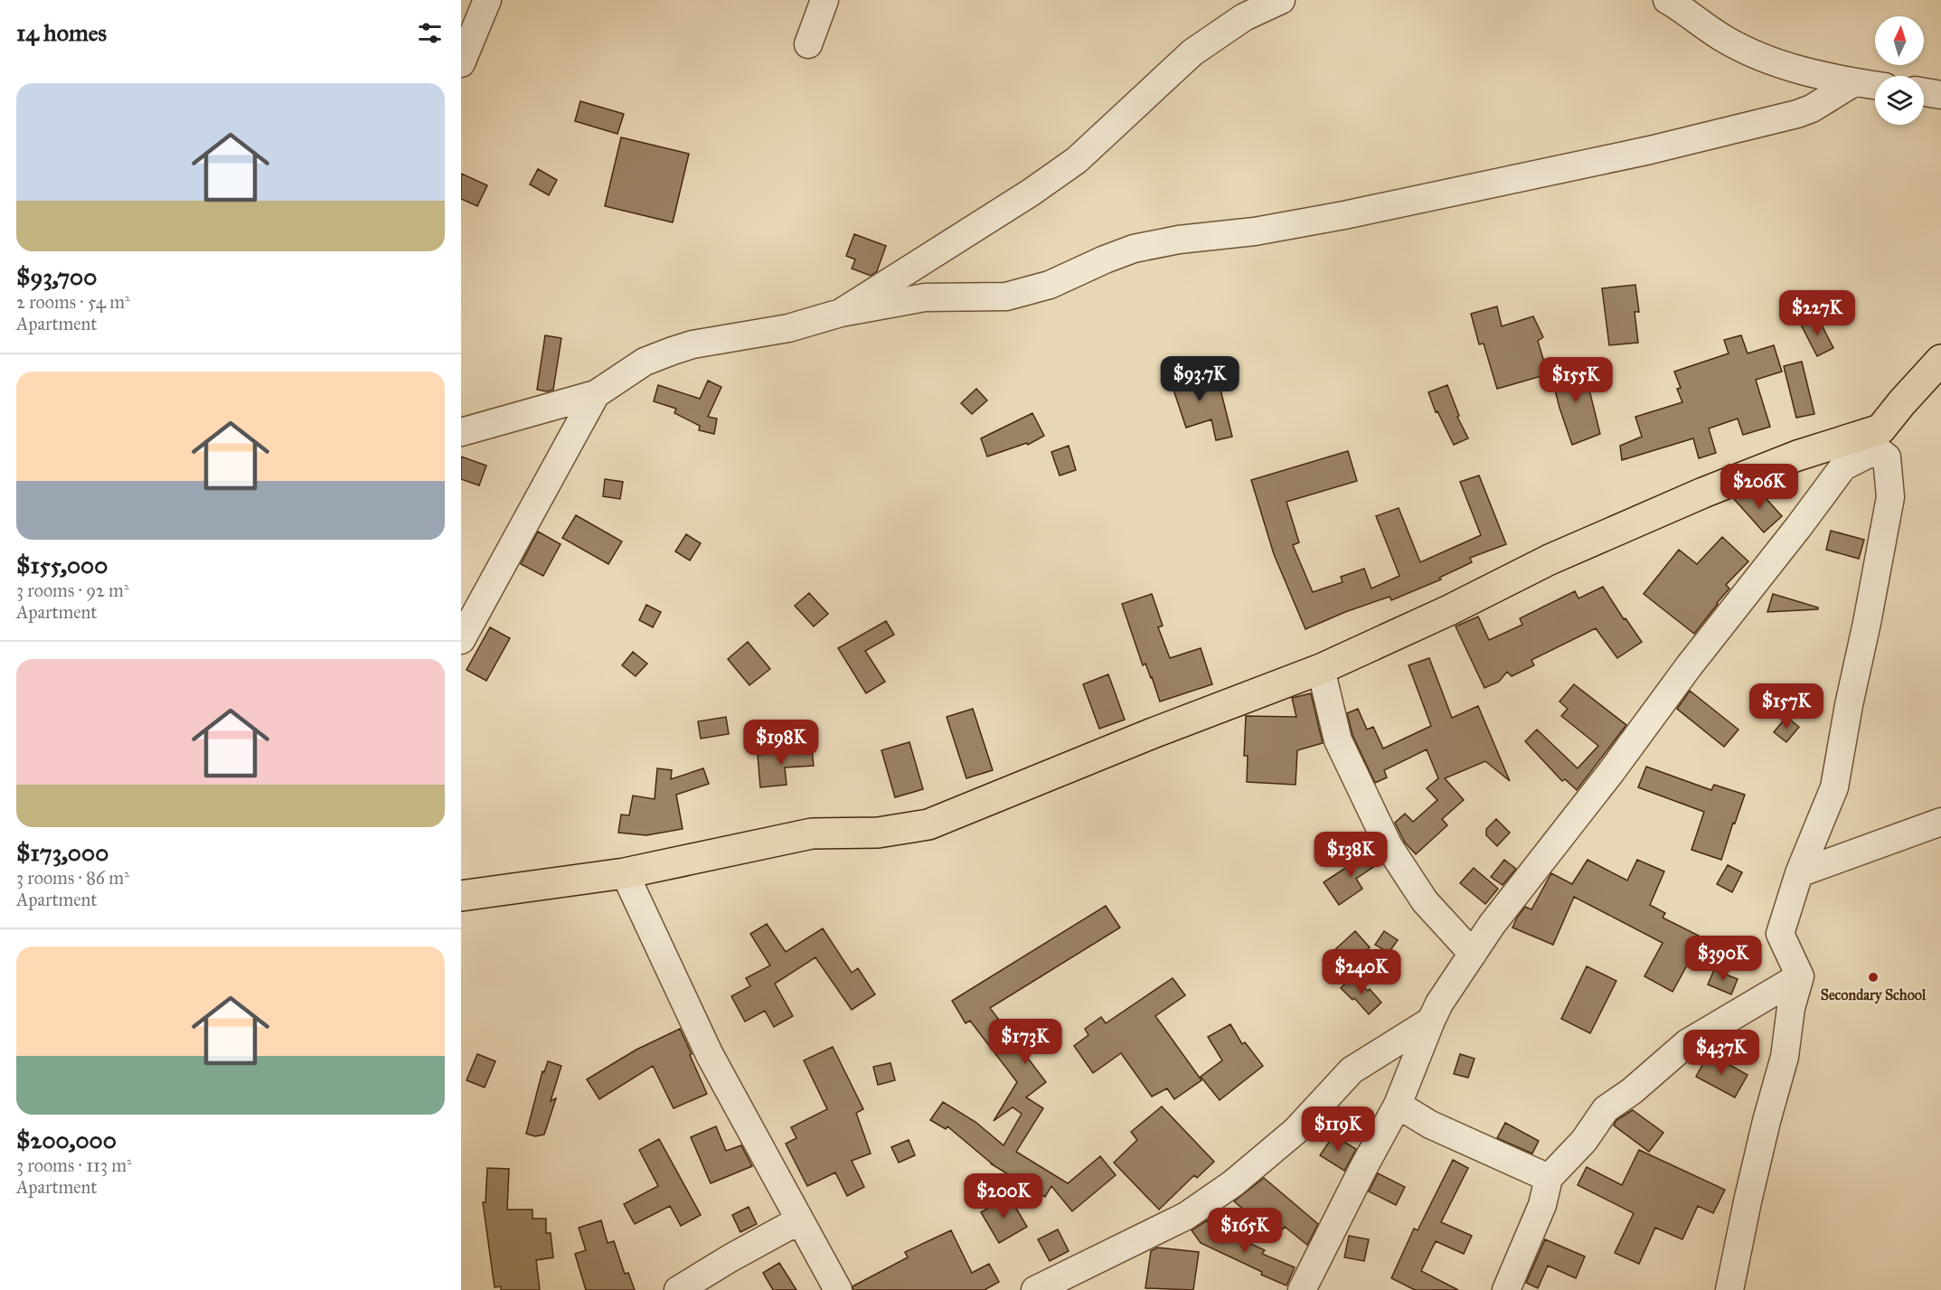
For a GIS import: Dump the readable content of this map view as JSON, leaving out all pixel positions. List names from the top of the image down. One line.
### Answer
{"places":["Secondary School"],"north":"top","page":{"heading":"14 homes","list":[{"name":"$93,700","note":"2 rooms · 54 m² · Apartment"},{"name":"$155,000","note":"3 rooms · 92 m² · Apartment"},{"name":"$173,000","note":"3 rooms · 86 m² · Apartment"},{"name":"$200,000","note":"3 rooms · 113 m² · Apartment"}],"price":["$227K","$93.7K","$155K","$206K","$157K","$198K","$138K","$390K","$240K","$173K","$437K","$119K","$200K","$165K"]}}
